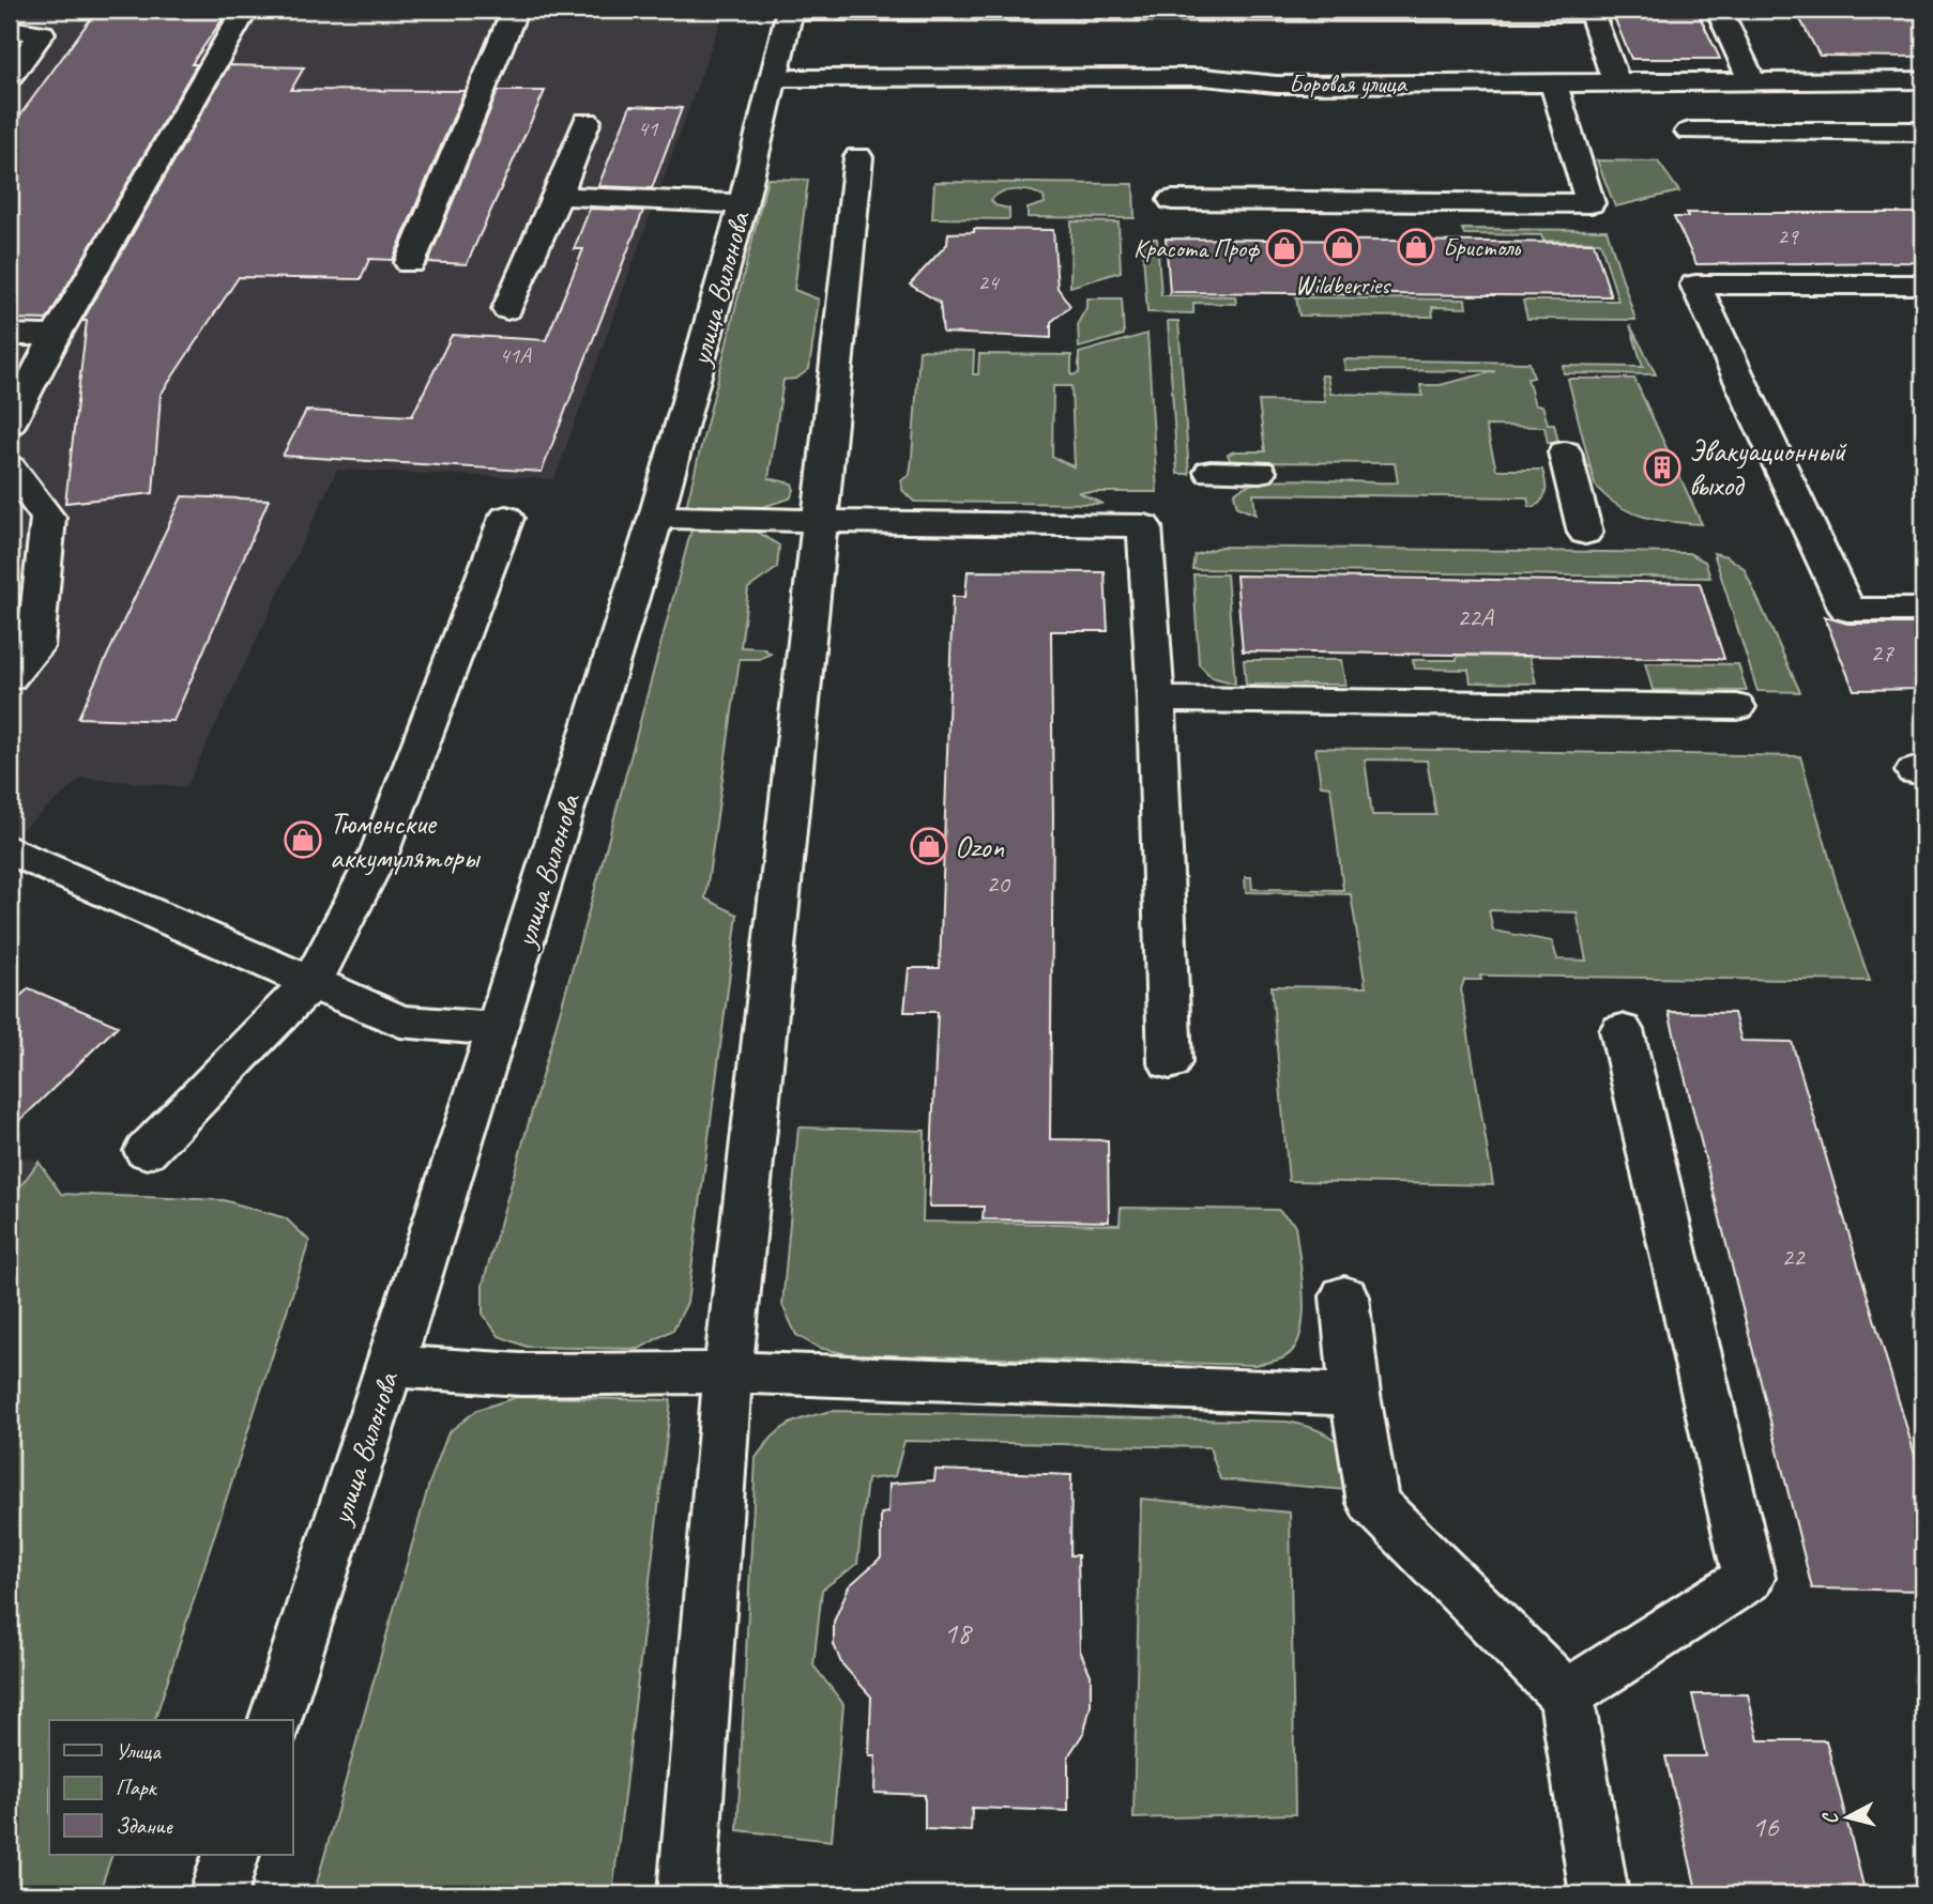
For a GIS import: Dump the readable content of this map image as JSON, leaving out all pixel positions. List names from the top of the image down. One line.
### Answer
{"streets":{"street":["Боровая улица","улица Вилонова"]},"crossings":[["Боровая улица","улица Вилонова"]],"places":{"shop":["Wildberries","Бристоль","Красота Проф","Тюменские аккумуляторы","Ozon"],"building":["Эвакуационный выход"]},"house_numbers":["41","29","24","41А","22А","27","20","22","18","16"],"legend":["Улица","Парк","Здание"],"north":"left"}
